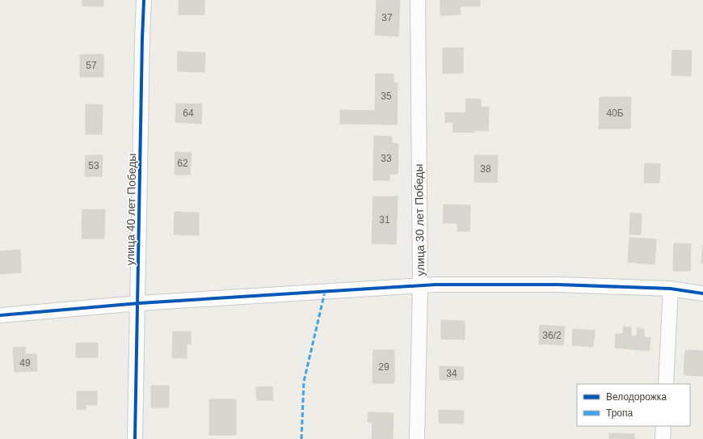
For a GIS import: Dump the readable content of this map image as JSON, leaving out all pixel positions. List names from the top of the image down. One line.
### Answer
{"streets":{"street":["улица 40 лет Победы","улица 30 лет Победы"]},"house_numbers":["37","57","35","64","40Б","33","62","53","38","31","36/2","49","29","34"],"legend":["Велодорожка","Тропа"]}
